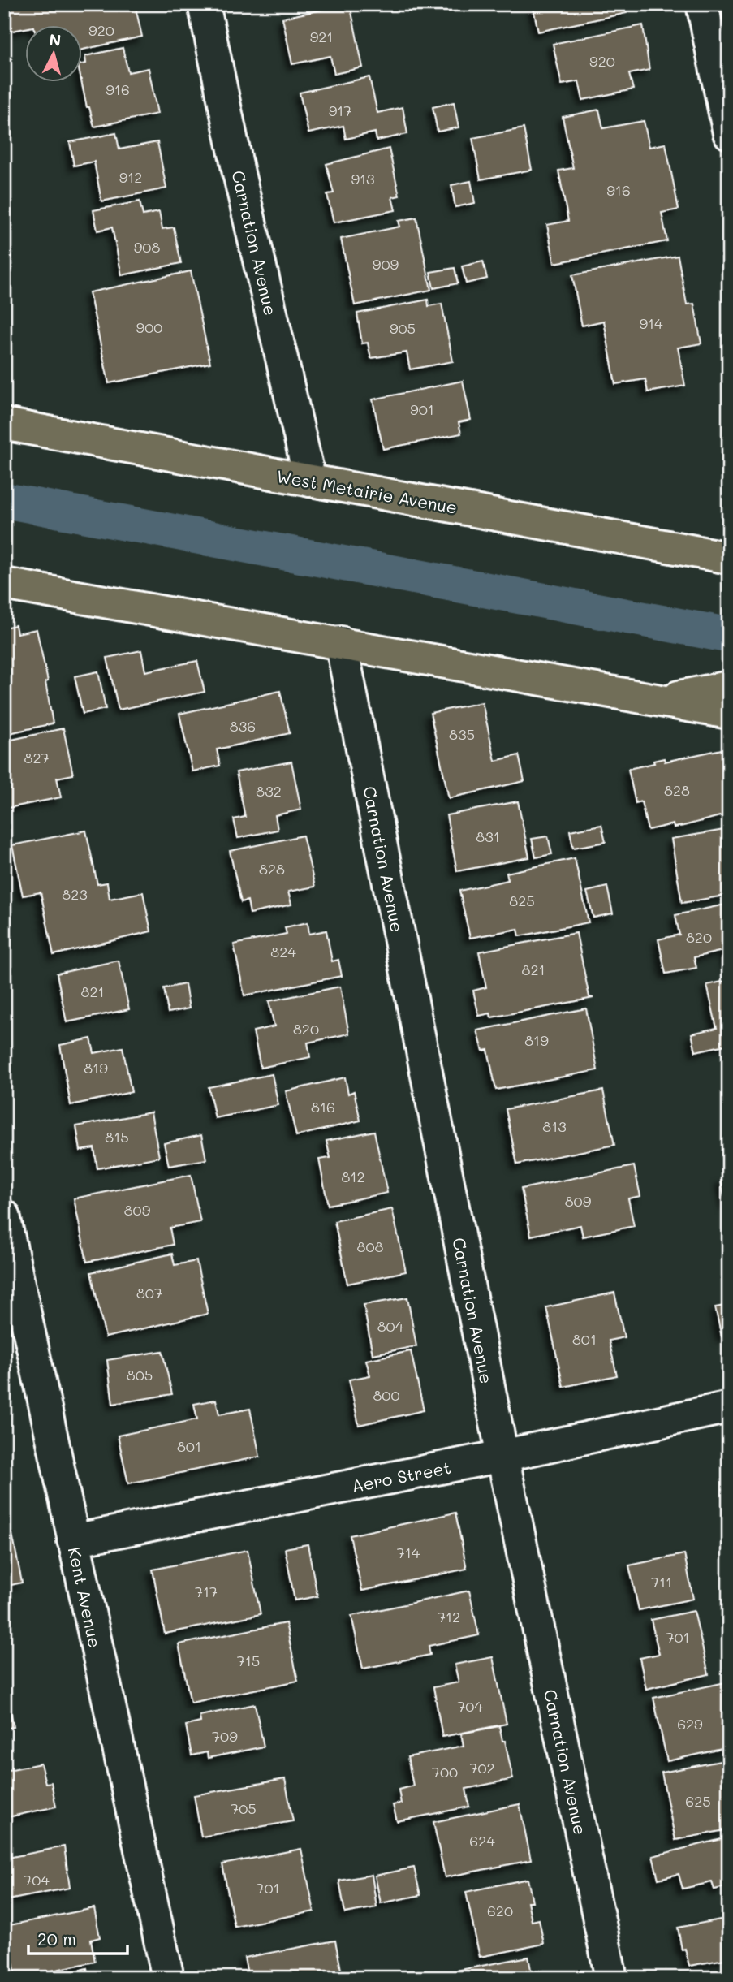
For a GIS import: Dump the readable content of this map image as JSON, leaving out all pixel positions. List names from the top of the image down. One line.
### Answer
{"streets":{"main road":["West Metairie Avenue"],"street":["Carnation Avenue","Aero Street","Kent Avenue"]},"crossings":[["Carnation Avenue","West Metairie Avenue"],["Carnation Avenue","Aero Street"],["Aero Street","Kent Avenue"]],"house_numbers":["920","921","920","916","917","912","913","916","908","909","914","900","905","901","836","835","827","828","832","831","828","823","825","820","824","821","821","820","819","819","816","813","815","812","809","809","808","807","804","801","805","800","801","714","711","717","712","701","715","704","629","709","702","700","625","705","624","704","701","620"],"scale_bar":"20 m","north":"top"}
